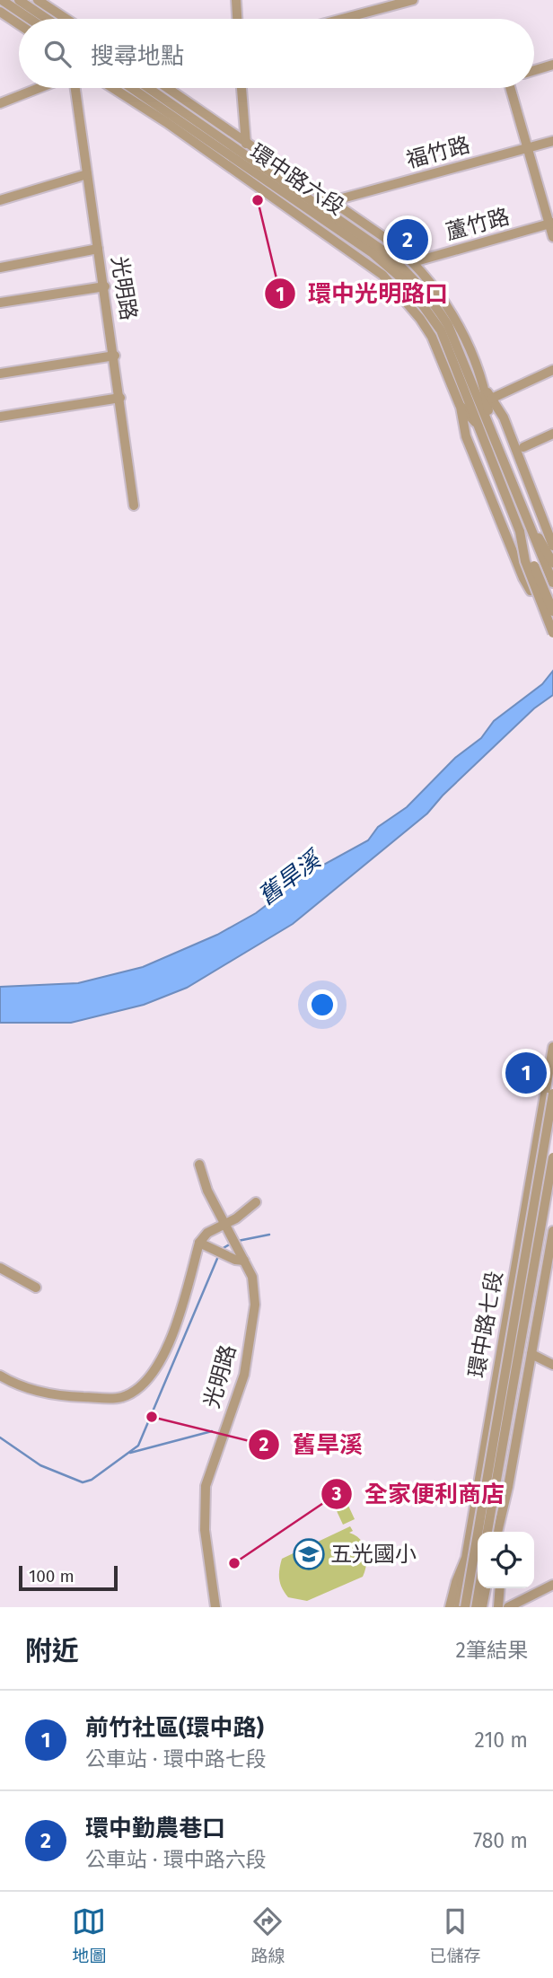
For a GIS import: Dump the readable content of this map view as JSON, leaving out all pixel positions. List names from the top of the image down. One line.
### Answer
{"streets":{"street":["福竹路","環中路六段","蘆竹路","光明路","環中路七段"]},"crossings":[["福竹路","環中路六段"],["環中路六段","蘆竹路"]],"water":["舊旱溪"],"places":{"other":["環中光明路口","舊旱溪","全家便利商店"],"school or university":["五光國小"]},"scale_bar":"100 m","page":{"search":"搜尋地點","pins":["2","1"],"scale":"100 m","heading":["附近","2筆結果"],"list":[{"mark":"1","name":"前竹社區(環中路)","note":"公車站 · 環中路七段","value":"210 m"},{"mark":"2","name":"環中勤農巷口","note":"公車站 · 環中路六段","value":"780 m"}],"nav":["地圖","路線","已儲存"]}}
